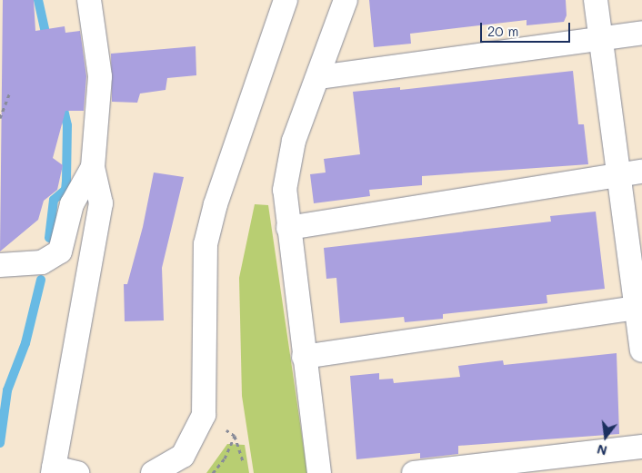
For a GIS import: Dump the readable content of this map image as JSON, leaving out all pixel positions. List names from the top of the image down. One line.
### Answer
{"scale_bar":"20 m","north":"bottom"}
